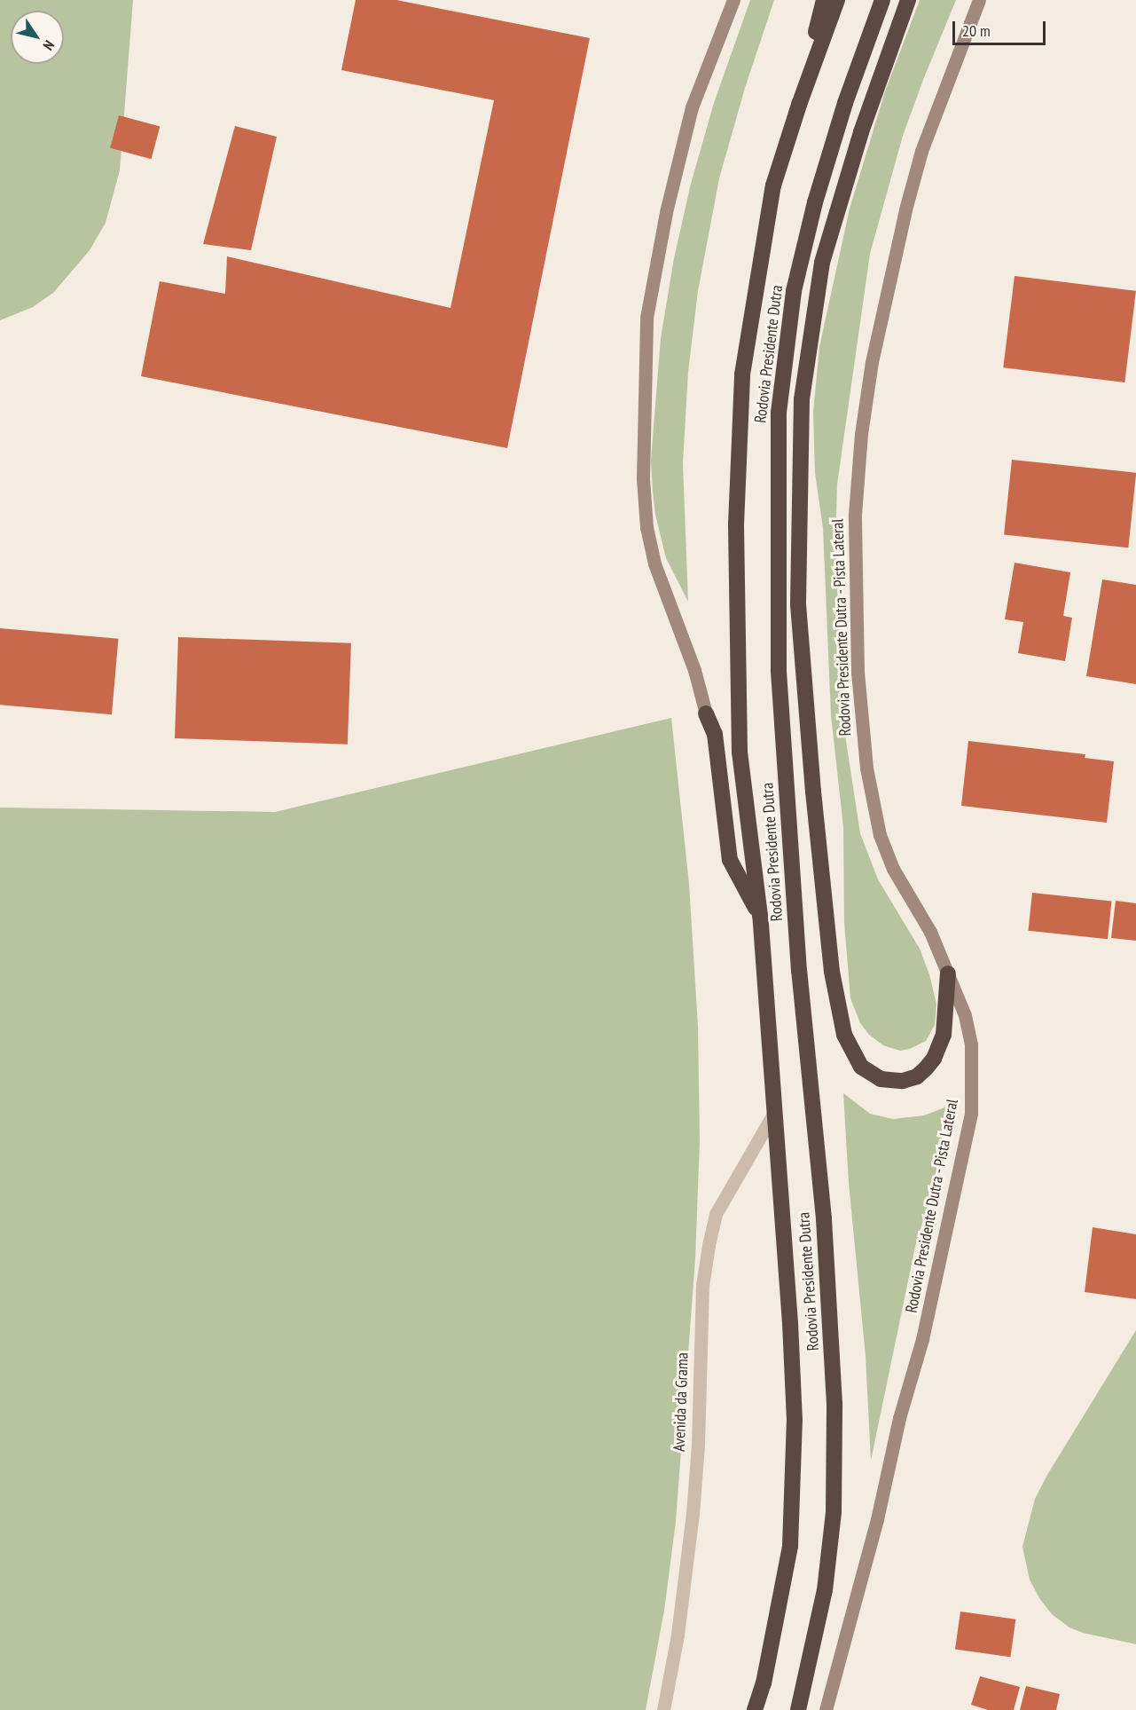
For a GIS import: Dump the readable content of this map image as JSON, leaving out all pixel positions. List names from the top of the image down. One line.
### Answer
{"streets":{"highway":["Rodovia Presidente Dutra"],"main road":["Rodovia Presidente Dutra - Pista Lateral"],"street":["Avenida da Grama"]},"crossings":[["Rodovia Presidente Dutra","Avenida da Grama"]],"scale_bar":"20 m","north":"bottom right"}
